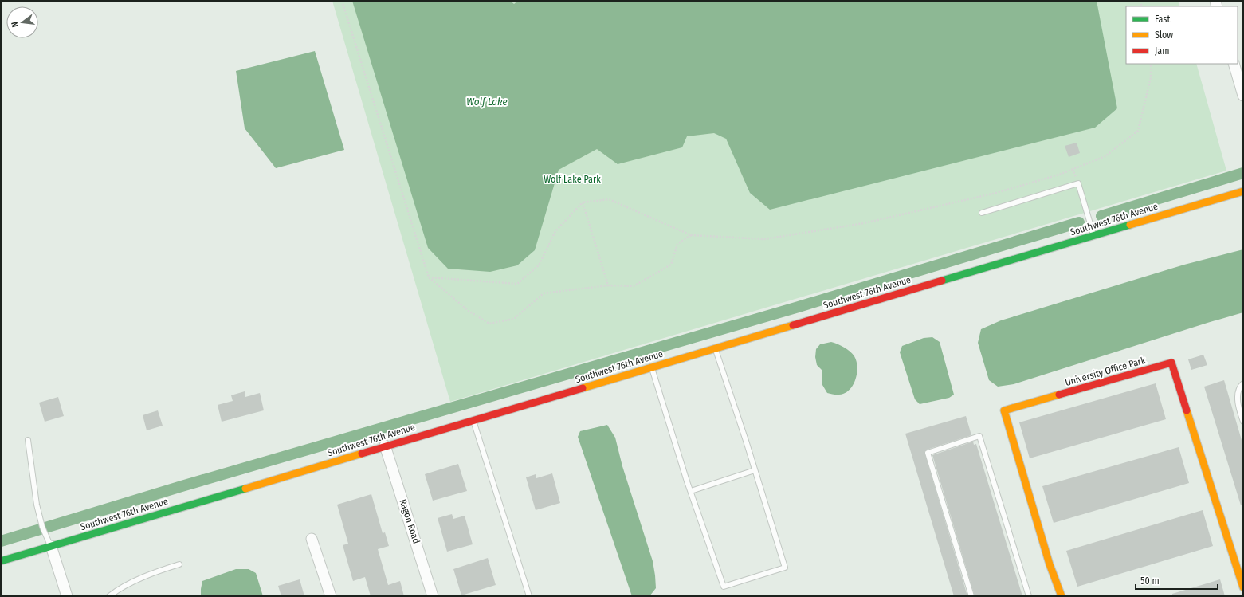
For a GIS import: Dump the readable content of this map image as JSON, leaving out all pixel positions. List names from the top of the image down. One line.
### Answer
{"streets":{"street":["Southwest 76th Avenue","University Office Park","Ragon Road"]},"crossings":[["Southwest 76th Avenue","Ragon Road"]],"water":["Wolf Lake"],"parks":["Wolf Lake Park"],"legend":["Fast","Slow","Jam"],"scale_bar":"50 m","north":"left"}
